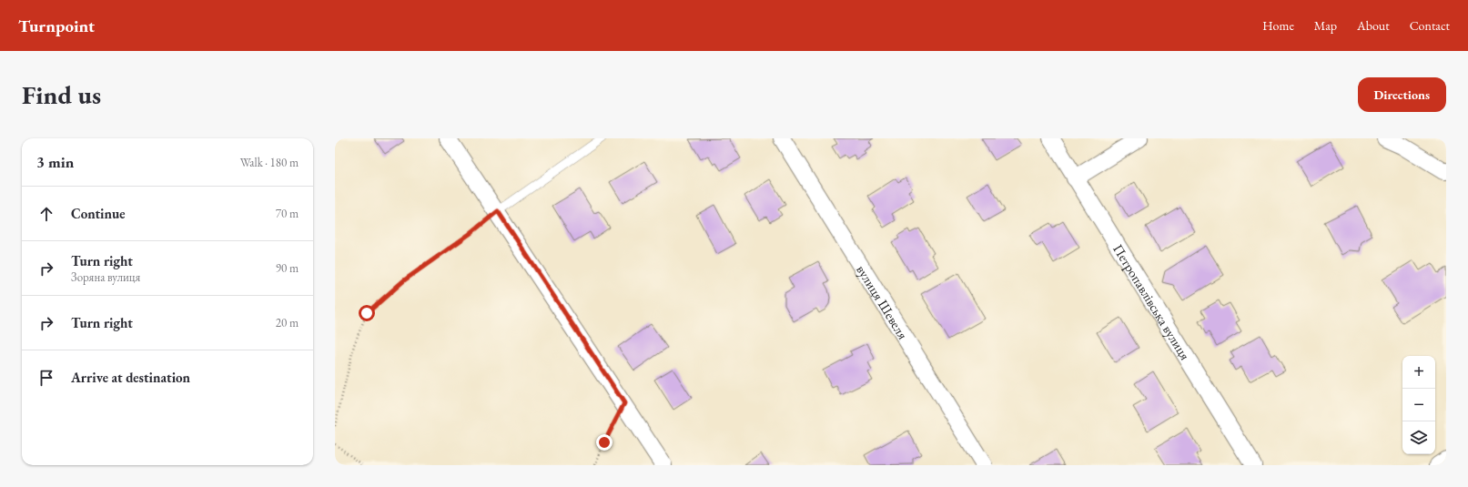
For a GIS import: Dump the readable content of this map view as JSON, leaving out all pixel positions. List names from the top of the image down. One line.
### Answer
{"streets":{"street":["вулиця Шевеля","Петропавлівська вулиця"]},"page":{"header":"Turnpoint","nav":["Home","Map","About","Contact"],"buttons":"Directions","title":"Find us","heading":["3 min","Walk · 180 m"],"list":[["Continue","70 m"],["Turn right","Зоряна вулиця","90 m"],["Turn right","20 m"],"Arrive at destination"],"map_buttons":["+","−"]}}
